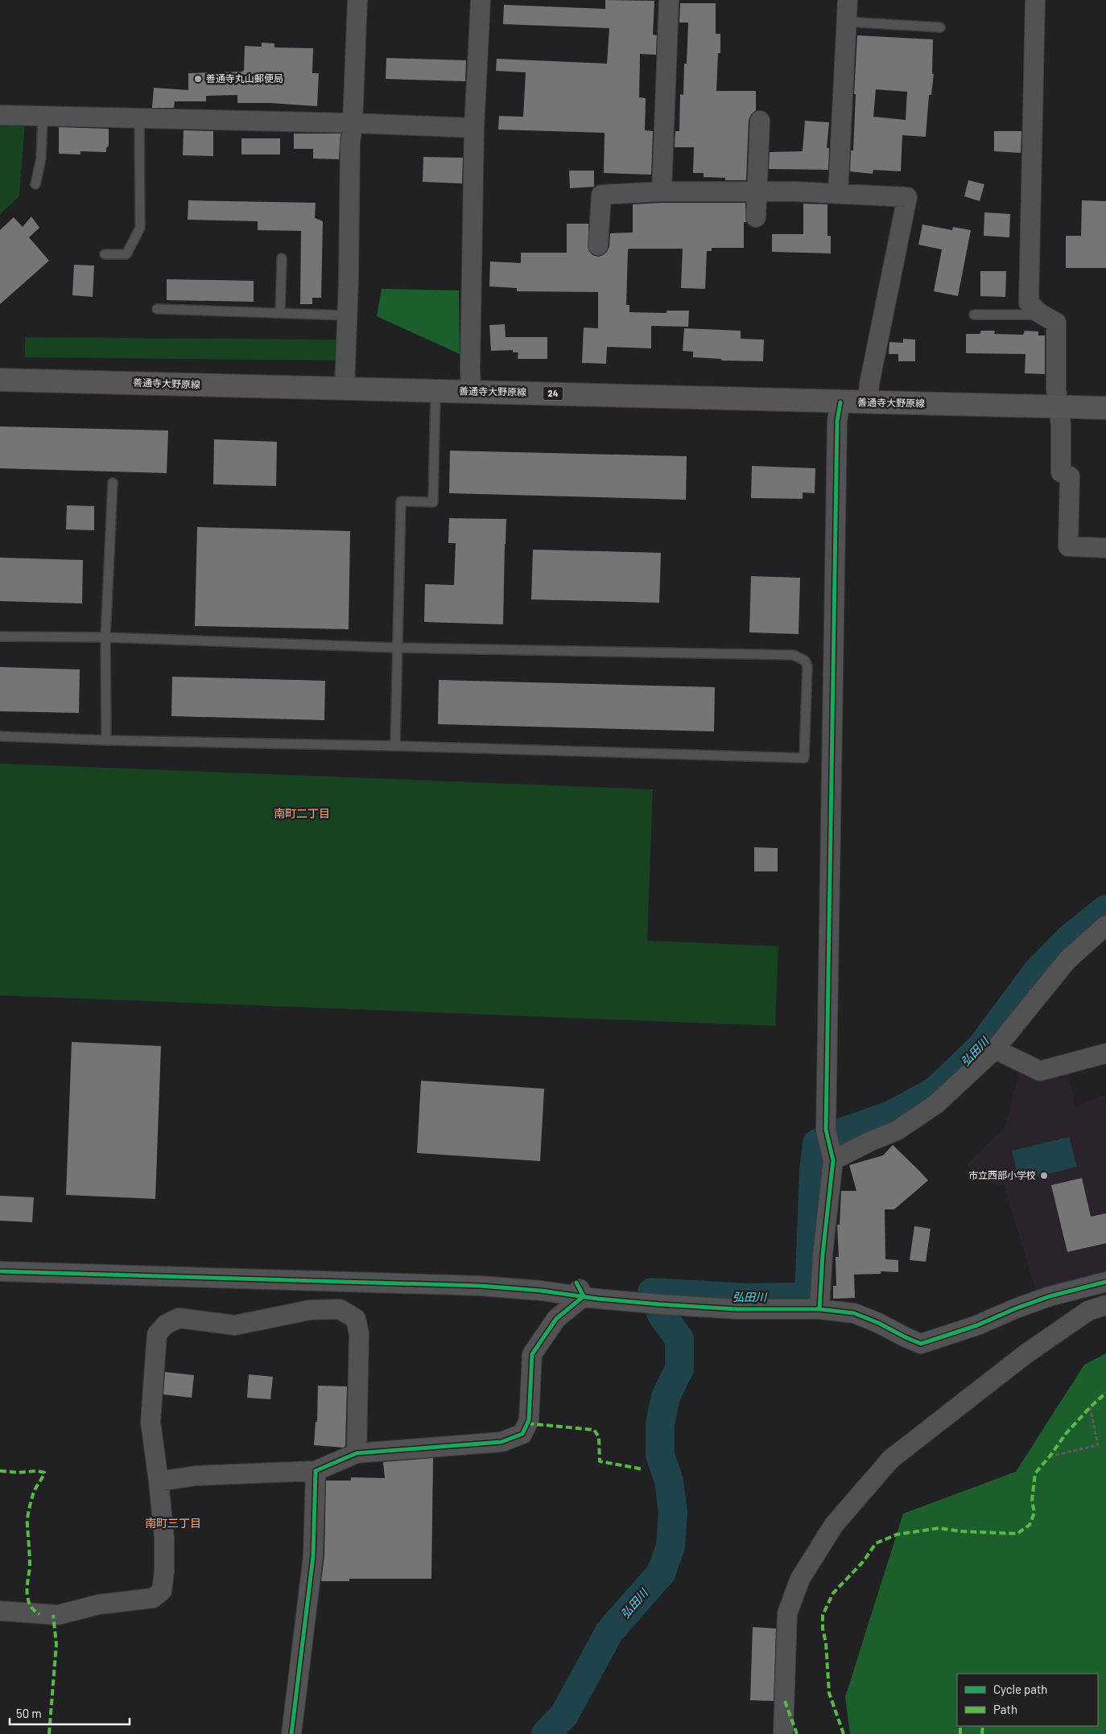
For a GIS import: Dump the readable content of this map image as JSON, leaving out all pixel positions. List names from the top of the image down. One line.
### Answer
{"streets":{"main road":["善通寺大野原線","24"]},"districts":["南町二丁目","南町三丁目"],"water":["弘田川"],"places":["善通寺丸山郵便局","市立西部小学校"],"legend":["Cycle path","Path"],"scale_bar":"50 m"}
